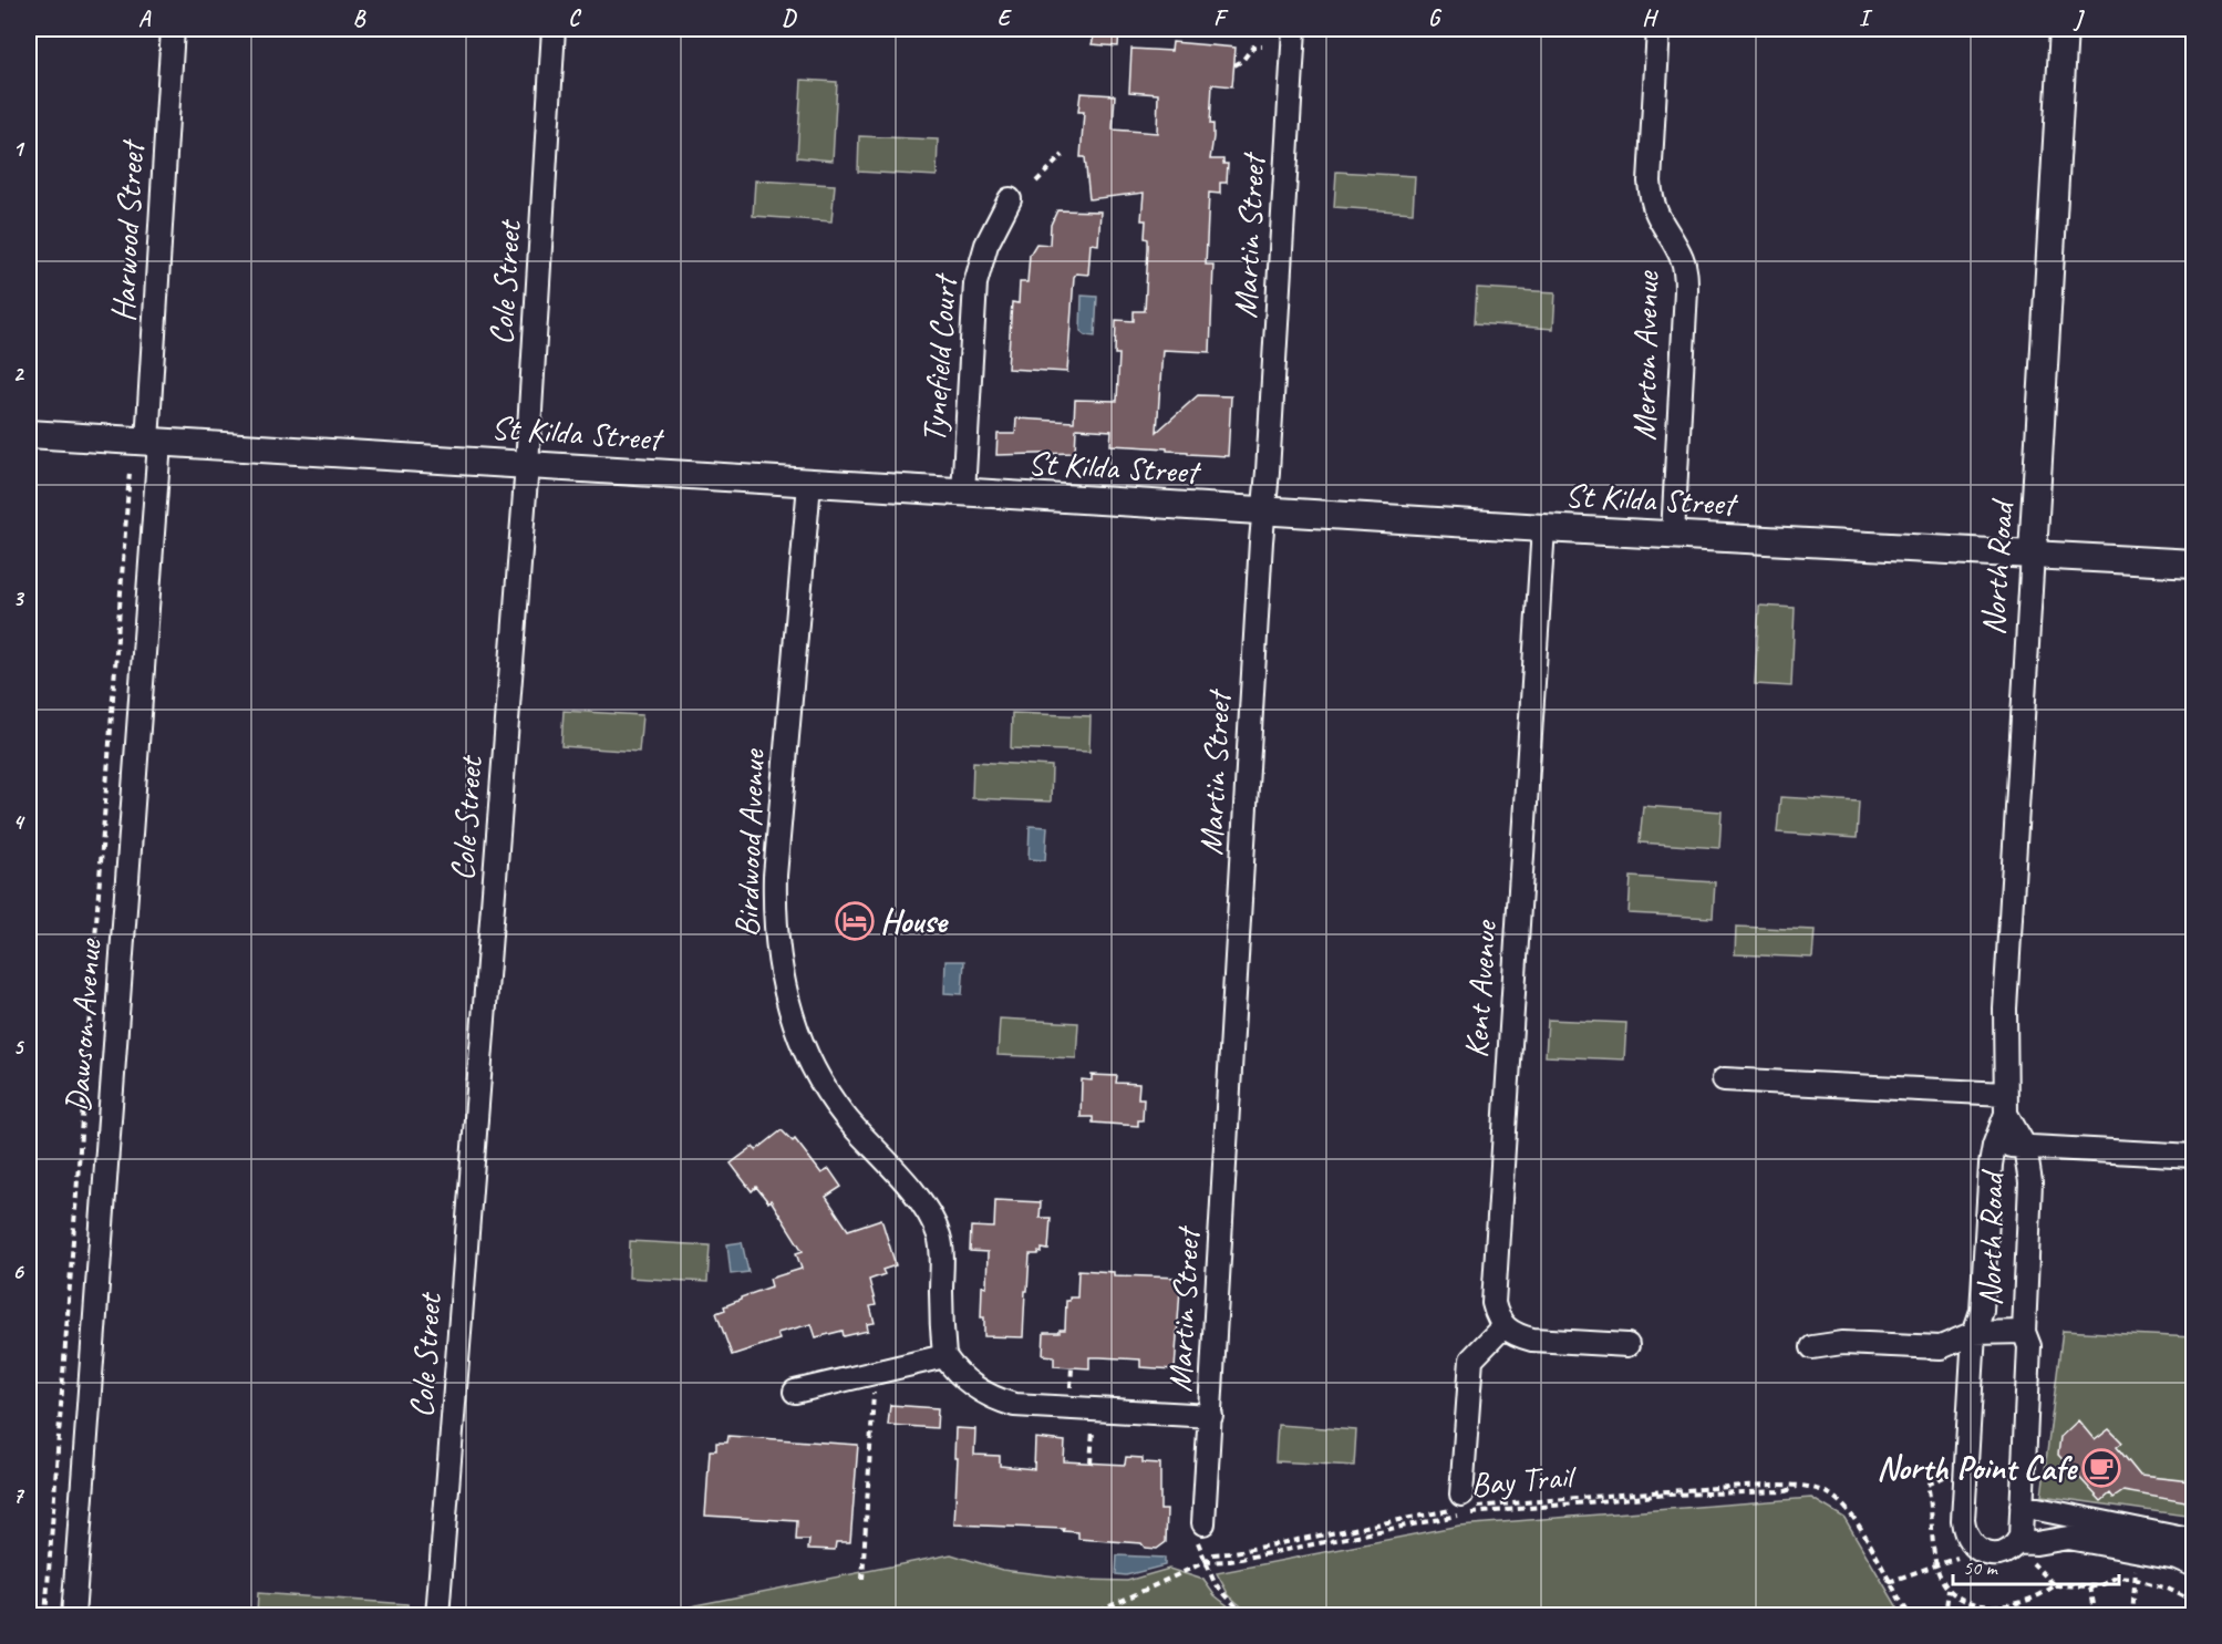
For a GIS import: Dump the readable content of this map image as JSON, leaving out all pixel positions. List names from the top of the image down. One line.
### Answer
{"streets":{"main road":["St Kilda Street","North Road"],"street":["Harwood Street","Martin Street","Cole Street","Merton Avenue","Tynefield Court","Birdwood Avenue","Kent Avenue","Dawson Avenue"],"path":["Bay Trail"]},"crossings":[["Harwood Street","St Kilda Street"],["Harwood Street","Dawson Avenue"],["Martin Street","St Kilda Street"],["Cole Street","St Kilda Street"],["Merton Avenue","St Kilda Street"],["Tynefield Court","St Kilda Street"],["St Kilda Street","North Road"],["St Kilda Street","Birdwood Avenue"],["St Kilda Street","Kent Avenue"],["St Kilda Street","Dawson Avenue"]],"places":{"hotel":["House"],"cafe":["North Point Cafe"]},"scale_bar":"50 m","grid":{"columns":["A","B","C","D","E","F","G","H","I","J"],"rows":["1","2","3","4","5","6","7"]}}
